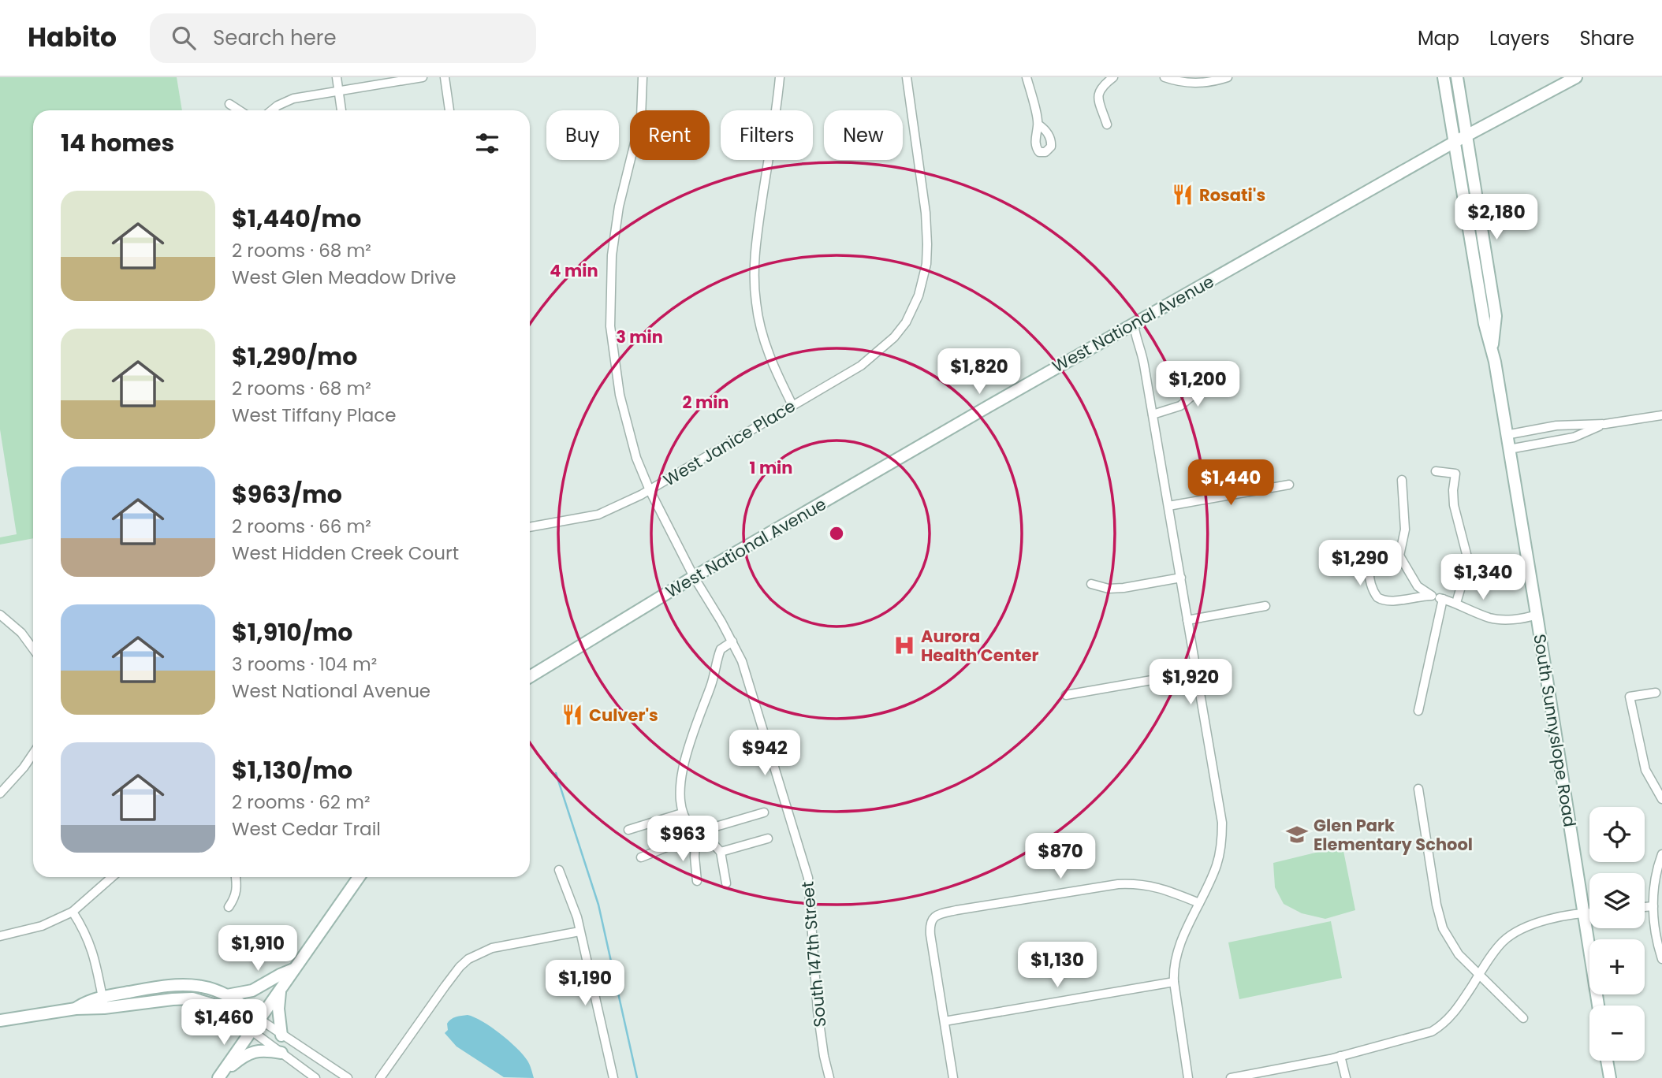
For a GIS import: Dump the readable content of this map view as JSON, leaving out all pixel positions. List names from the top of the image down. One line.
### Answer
{"streets":{"street":["West National Avenue","West Janice Place","South Sunnyslope Road","South 147th Street"]},"crossings":[["West National Avenue","South Sunnyslope Road"],["West National Avenue","South 147th Street"],["West Janice Place","South 147th Street"]],"places":{"restaurant":["Rosati's","Culver's"],"hospital":["Aurora Health Center"],"school or university":["Glen Park Elementary School"]},"page":{"header":"Habito","search":"Search here","nav":["Map","Layers","Share"],"chip":["Buy","Rent","Filters","New"],"heading":"14 homes","list":[{"name":"$1,440/mo","note":"2 rooms · 68 m² · West Glen Meadow Drive"},{"name":"$1,290/mo","note":"2 rooms · 68 m² · West Tiffany Place"},{"name":"$963/mo","note":"2 rooms · 66 m² · West Hidden Creek Court"},{"name":"$1,910/mo","note":"3 rooms · 104 m² · West National Avenue"},{"name":"$1,130/mo","note":"2 rooms · 62 m² · West Cedar Trail"}],"price":["$2,180","$1,820","$1,200","$1,440","$1,290","$1,340","$1,920","$942","$963","$870","$1,910","$1,130","$1,190","$1,460"],"map_buttons":["+","−"]},"rings":["4 min","3 min","2 min","1 min"]}
